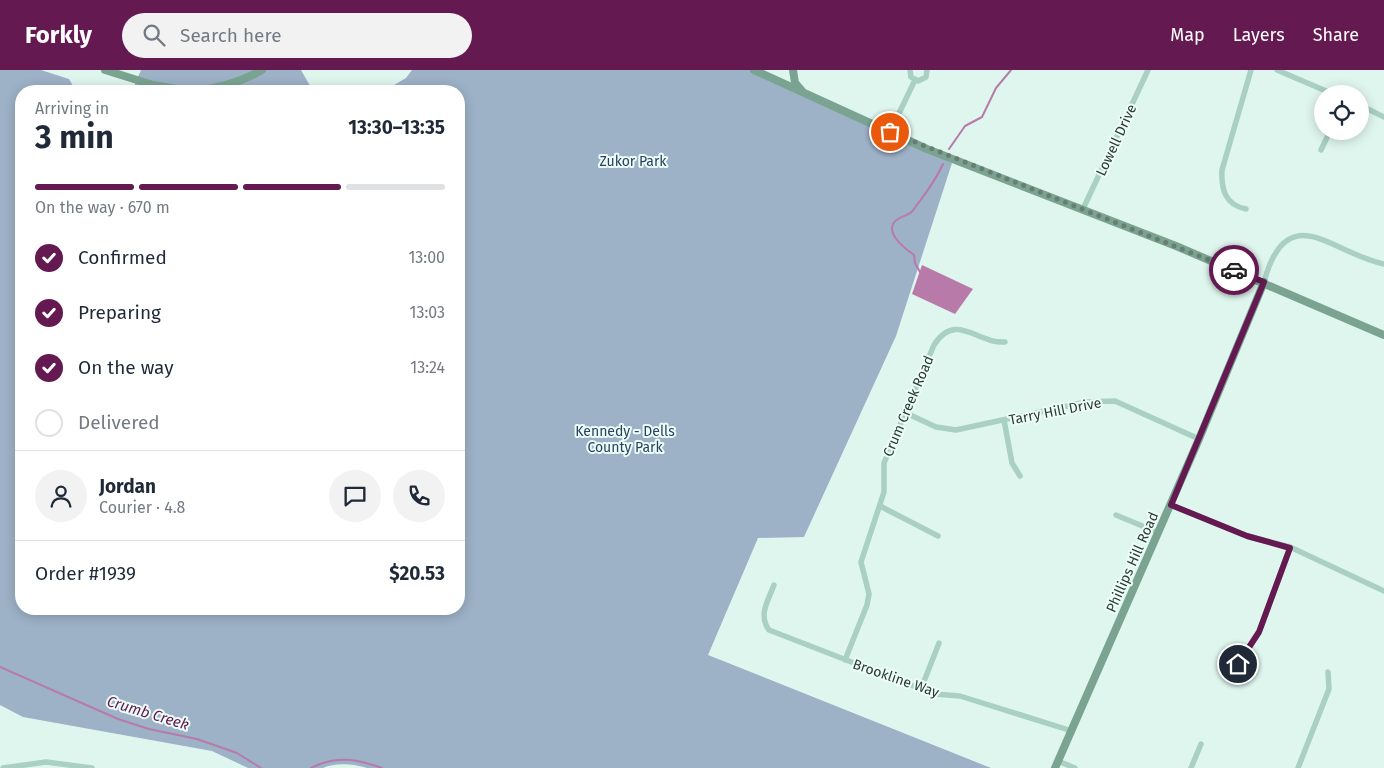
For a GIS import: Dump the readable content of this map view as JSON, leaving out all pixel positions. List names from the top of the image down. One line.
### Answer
{"streets":{"street":["Lowell Drive","Crum Creek Road","Tarry Hill Drive","Phillips Hill Road","Brookline Way"]},"crossings":[["Crum Creek Road","Tarry Hill Drive"],["Crum Creek Road","Brookline Way"],["Tarry Hill Drive","Phillips Hill Road"],["Phillips Hill Road","Brookline Way"]],"water":["Crumb Creek"],"parks":["Zukor Park","Kennedy - Dells County Park"],"page":{"header":"Forkly","search":"Search here","nav":["Map","Layers","Share"],"heading":["3 min","Arriving in","13:30–13:35"],"panel":["Jordan","Courier · 4.8","Order #1939","$20.53"],"bar":"On the way · 670 m","list":[["Confirmed","13:00"],["Preparing","13:03"],["On the way","13:24"],"Delivered"]}}
